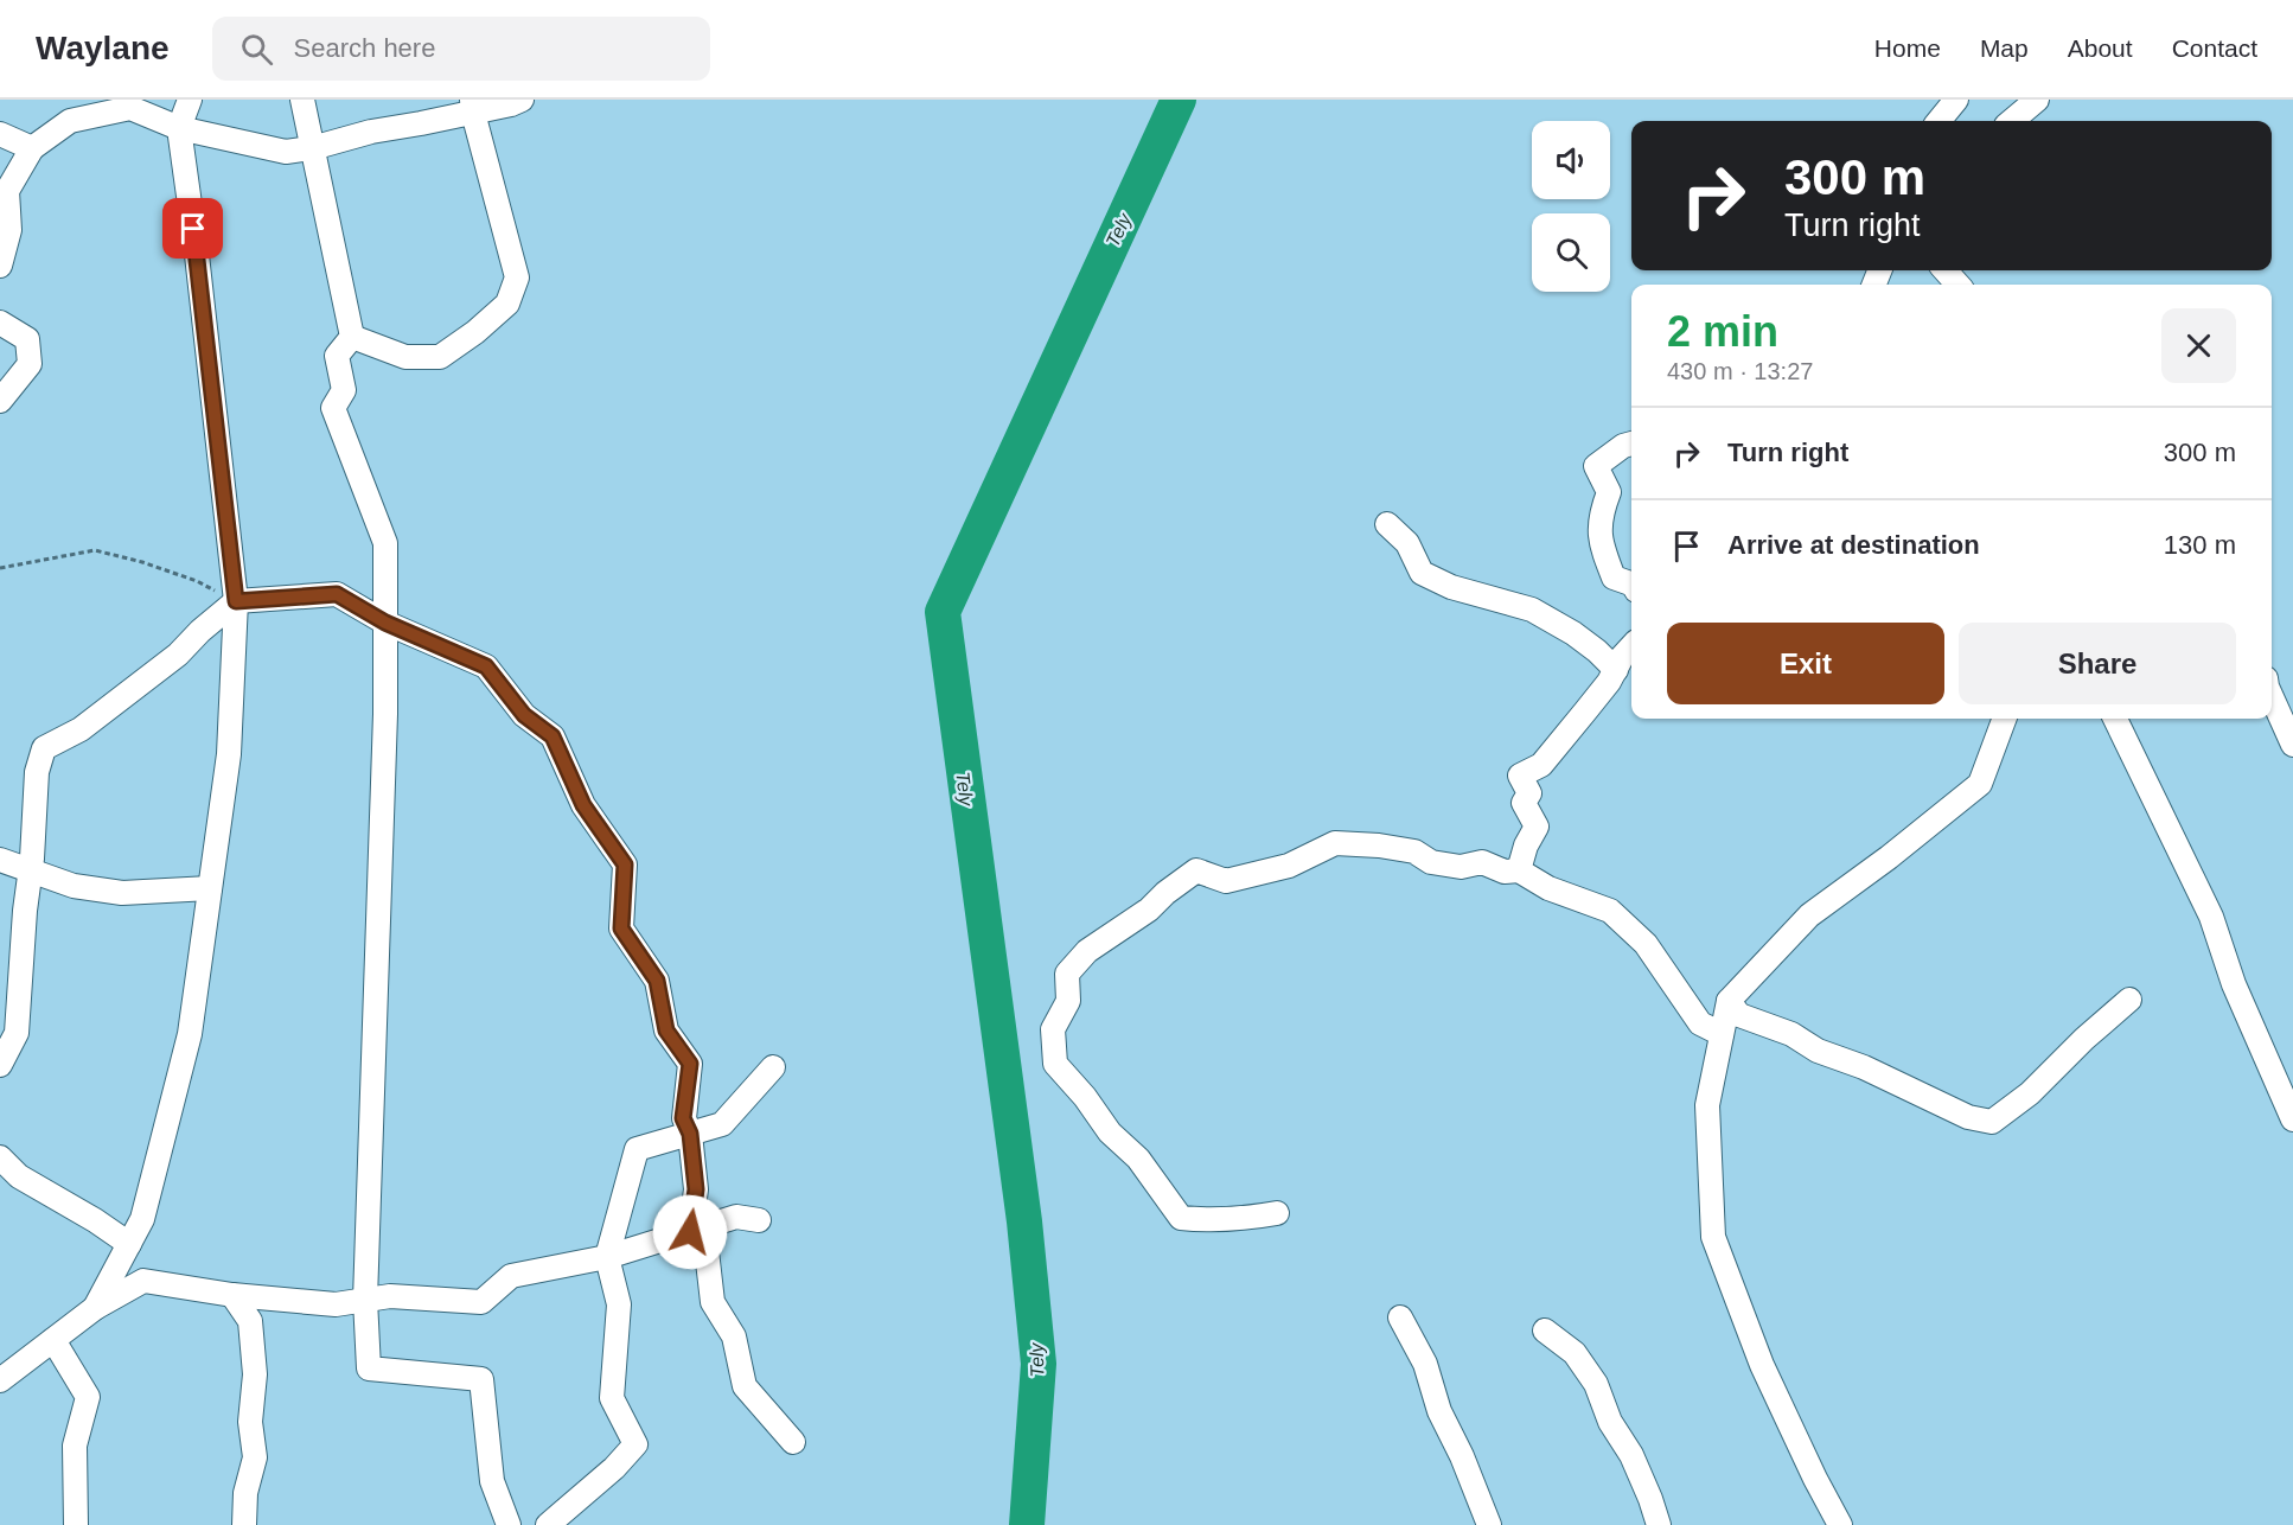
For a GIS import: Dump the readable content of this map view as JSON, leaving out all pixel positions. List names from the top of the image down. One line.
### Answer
{"water":["Tely"],"page":{"header":"Waylane","search":"Search here","nav":["Home","Map","About","Contact"],"turn":["300 m","Turn right"],"heading":["2 min","430 m · 13:27"],"list":[{"name":"Turn right","value":"300 m"},{"name":"Arrive at destination","value":"130 m"}],"buttons":["Exit","Share"]}}
